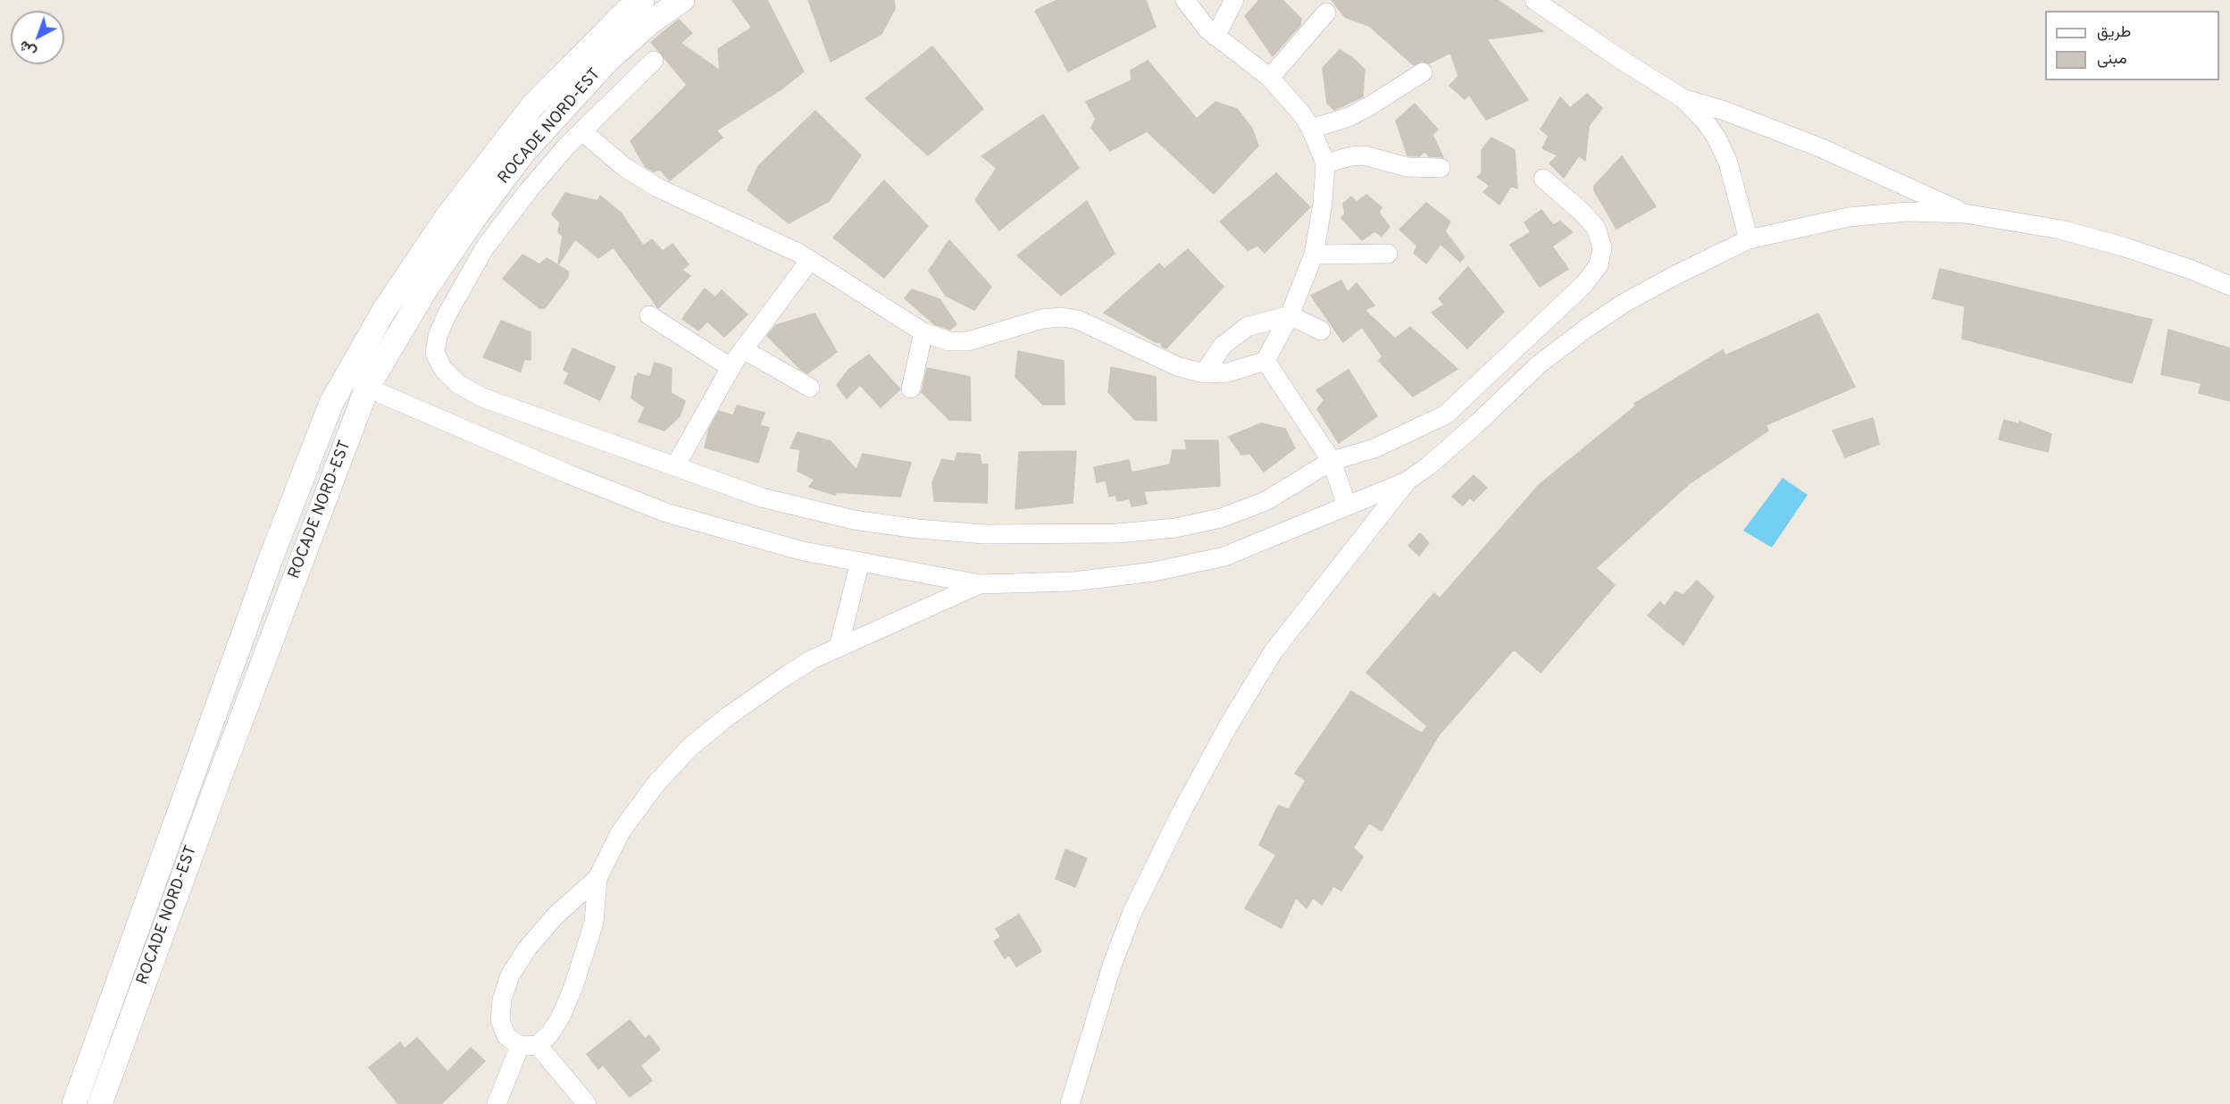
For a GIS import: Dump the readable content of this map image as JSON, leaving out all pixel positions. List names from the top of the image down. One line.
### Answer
{"streets":{"street":["ROCADE NORD-EST"]},"legend":["طريق","مبنى"],"north":"bottom left"}
